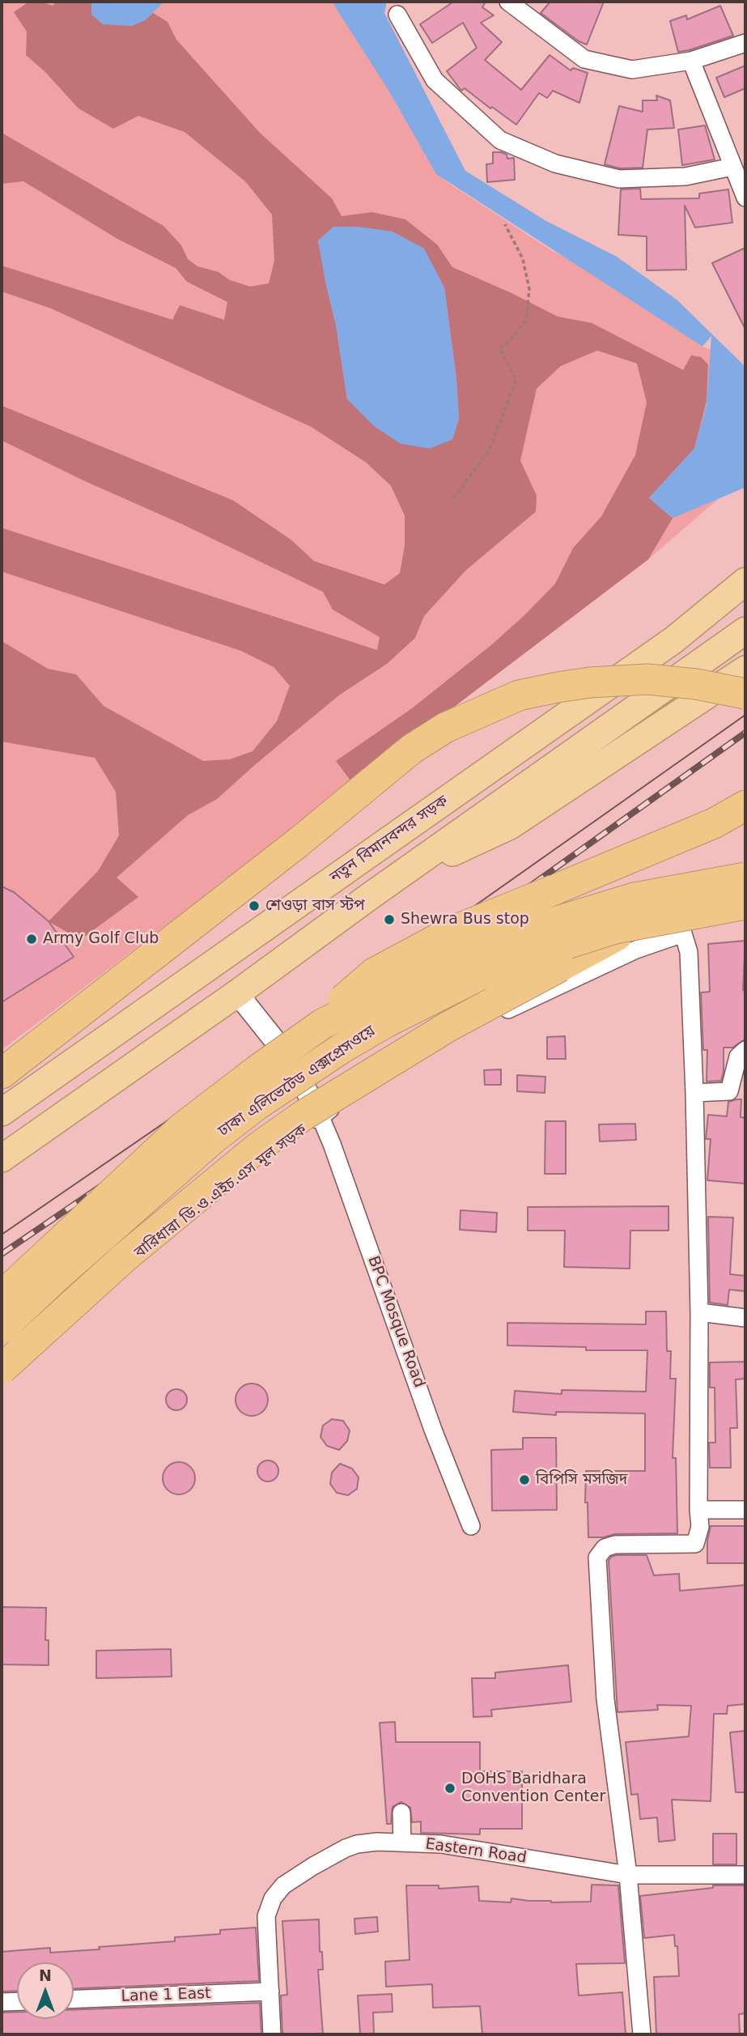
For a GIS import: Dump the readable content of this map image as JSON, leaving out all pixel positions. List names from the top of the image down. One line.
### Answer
{"streets":{"highway":["নতুন বিমানবন্দর সড়ক","ঢাকা এলিভেটেড এক্সপ্রেসওয়ে"],"street":["বারিধারা ডি.ও.এইচ.এস মূল সড়ক","BPC Mosque Road","Eastern Road","Lane 1 East"]},"crossings":[["বারিধারা ডি.ও.এইচ.এস মূল সড়ক","BPC Mosque Road"],["Eastern Road","Lane 1 East"]],"places":["শেওড়া বাস স্টপ","Shewra Bus stop","Army Golf Club","বিপিসি মসজিদ","DOHS Baridhara Convention Center"],"north":"top"}
